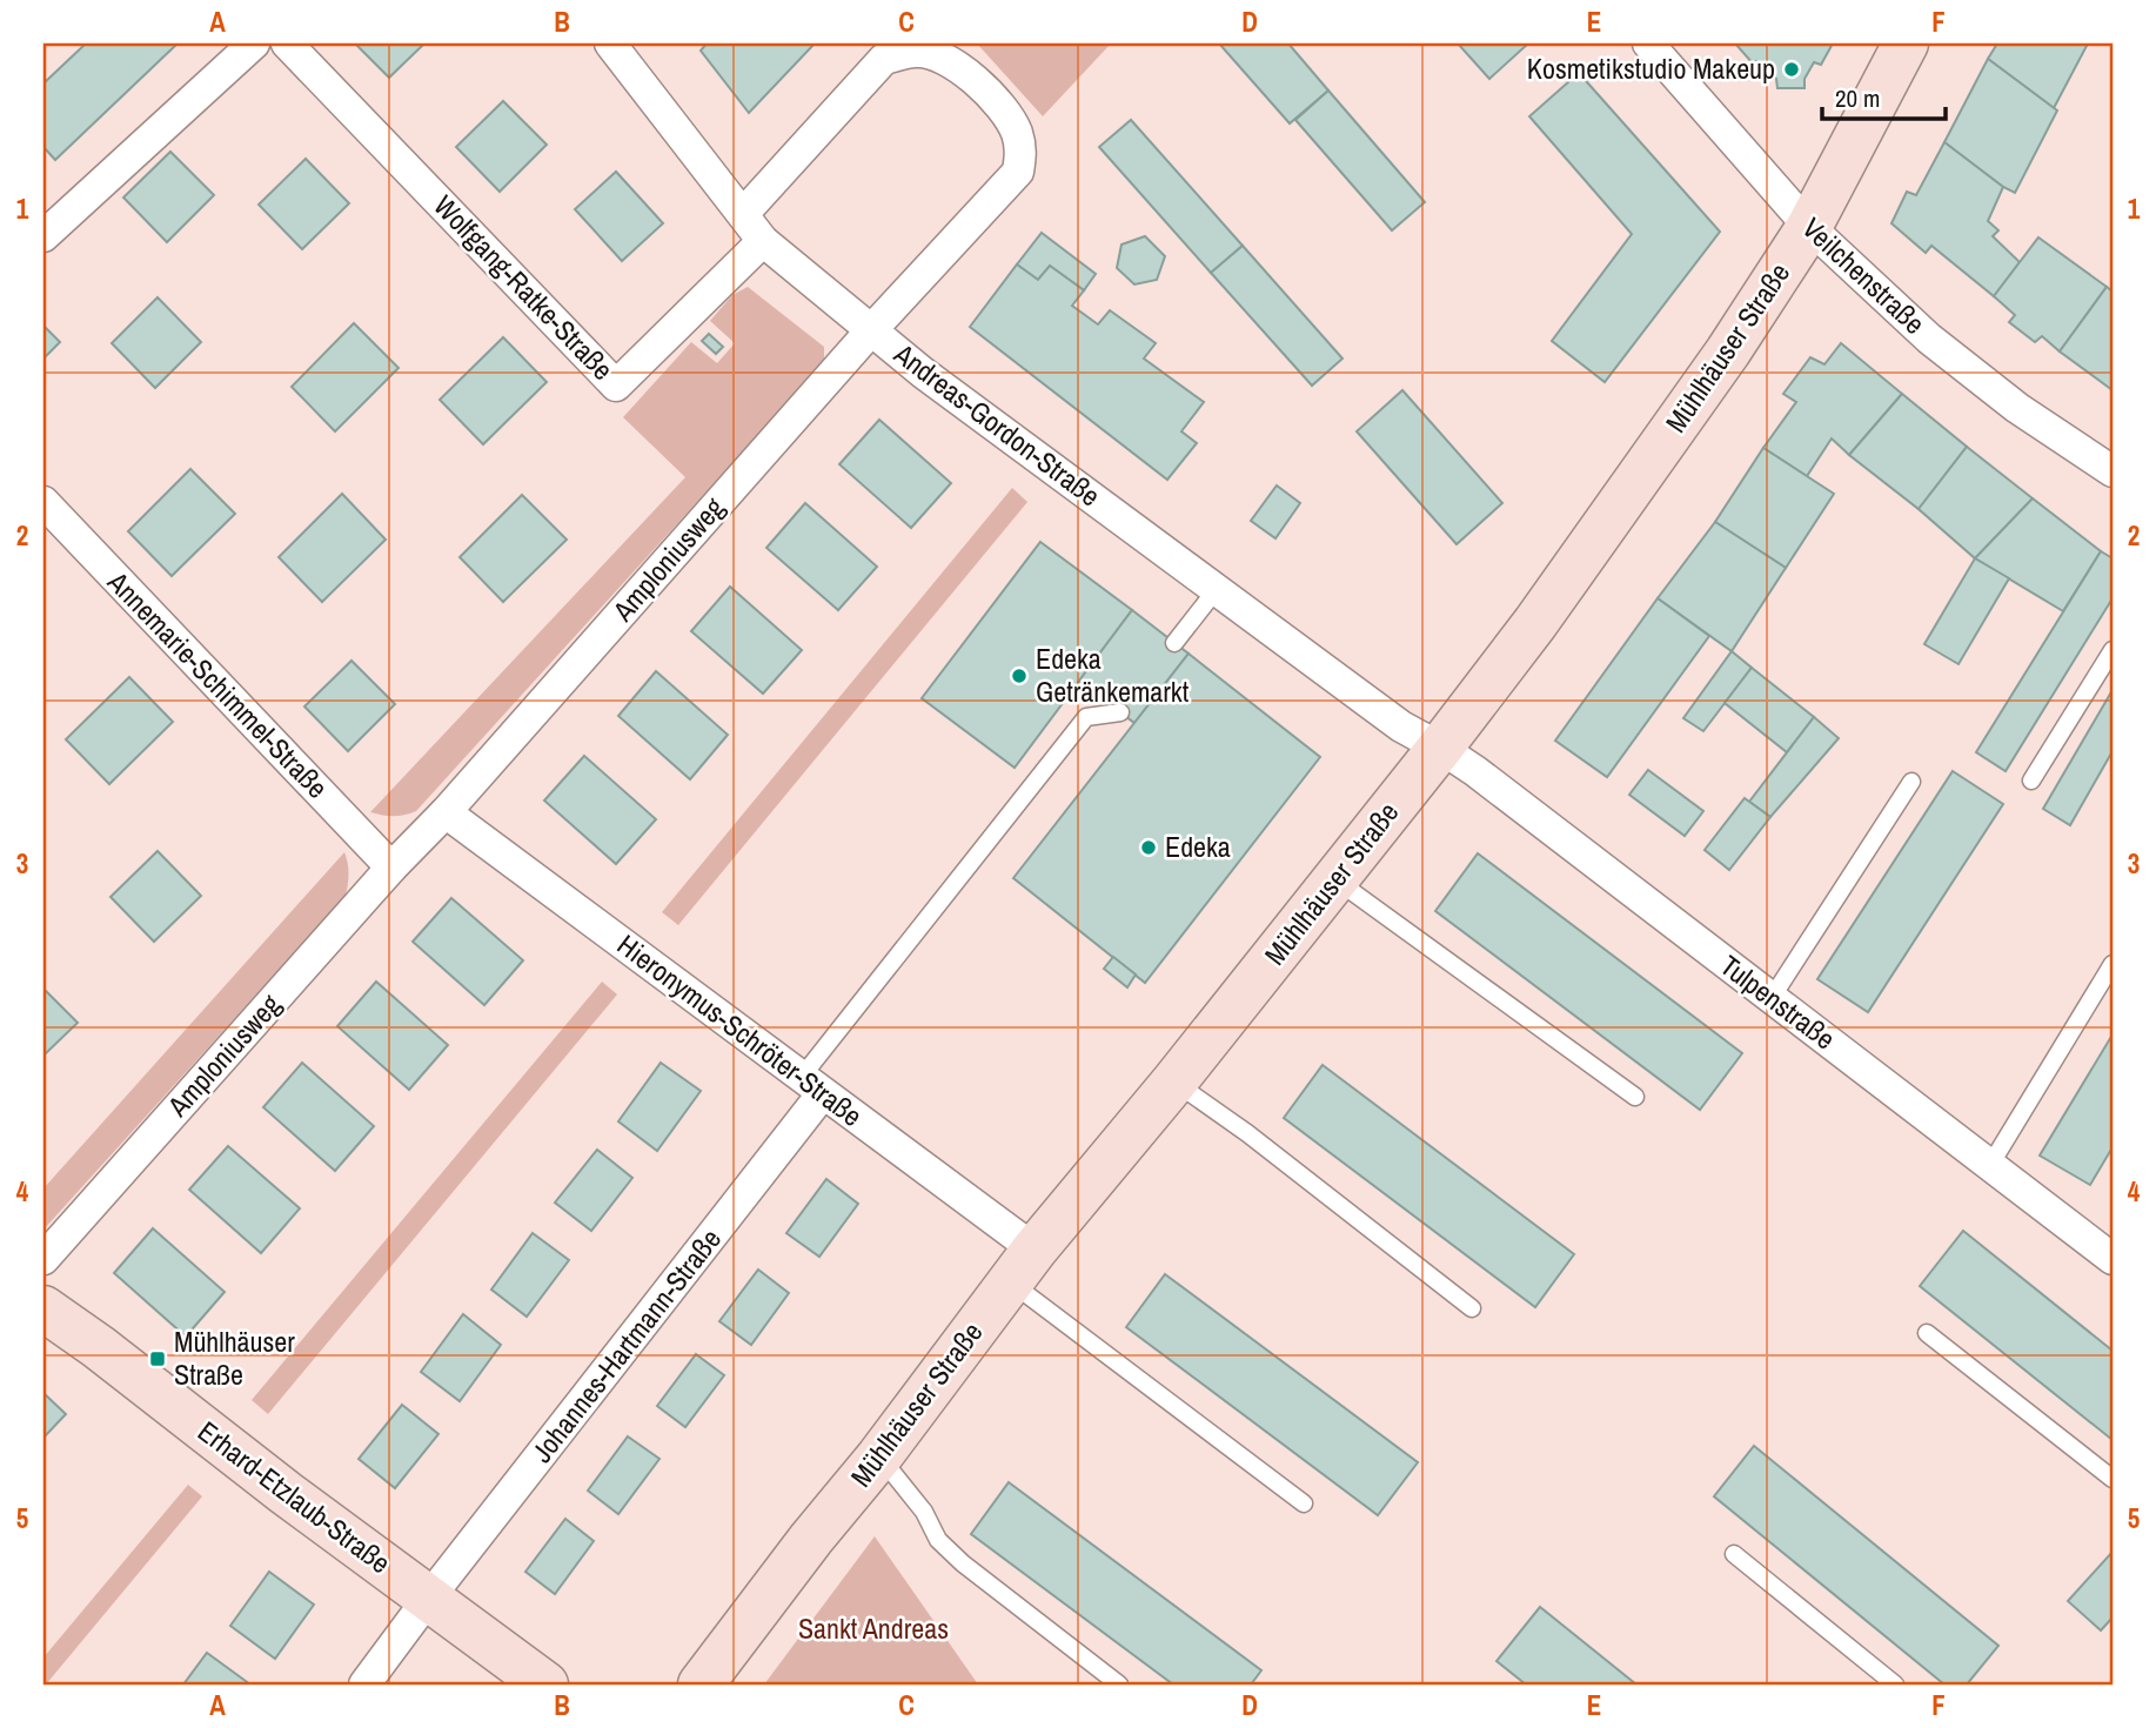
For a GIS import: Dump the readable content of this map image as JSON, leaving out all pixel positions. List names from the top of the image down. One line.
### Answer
{"streets":{"street":["Veilchenstraße","Wolfgang-Ratke-Straße","Mühlhäuser Straße","Andreas-Gordon-Straße","Amploniusweg","Annemarie-Schimmel-Straße","Tulpenstraße","Hieronymus-Schröter-Straße","Johannes-Hartmann-Straße","Erhard-Etzlaub-Straße"]},"crossings":[["Veilchenstraße","Mühlhäuser Straße"],["Wolfgang-Ratke-Straße","Andreas-Gordon-Straße"],["Mühlhäuser Straße","Andreas-Gordon-Straße"],["Mühlhäuser Straße","Tulpenstraße"],["Mühlhäuser Straße","Hieronymus-Schröter-Straße"],["Andreas-Gordon-Straße","Amploniusweg"],["Andreas-Gordon-Straße","Tulpenstraße"],["Amploniusweg","Annemarie-Schimmel-Straße"],["Amploniusweg","Hieronymus-Schröter-Straße"],["Hieronymus-Schröter-Straße","Johannes-Hartmann-Straße"],["Johannes-Hartmann-Straße","Erhard-Etzlaub-Straße"]],"parks":["Sankt Andreas"],"places":{"other":["Kosmetikstudio Makeup","Edeka Getränkemarkt","Edeka"],"transit":["Mühlhäuser Straße"]},"scale_bar":"20 m","grid":{"columns":["A","B","C","D","E","F"],"rows":["1","2","3","4","5"]}}
